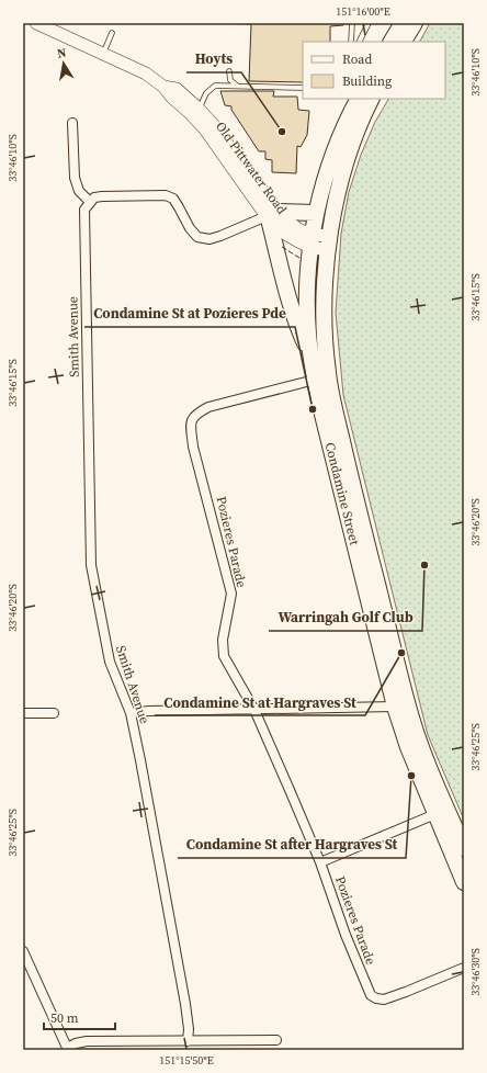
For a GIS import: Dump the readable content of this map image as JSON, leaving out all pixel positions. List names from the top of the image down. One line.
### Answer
{"streets":{"highway":["Condamine Street"],"street":["Old Pittwater Road","Smith Avenue","Pozieres Parade"]},"crossings":[["Old Pittwater Road","Condamine Street"],["Condamine Street","Pozieres Parade"]],"places":["Hoyts","Condamine St at Pozieres Pde","Warringah Golf Club","Condamine St at Hargraves St","Condamine St after Hargraves St"],"legend":["Road","Building"],"scale_bar":"50 m","north":"top","coordinates":["151°16'00\"E","33°46'10\"S","33°46'15\"S","33°46'20\"S","33°46'25\"S","33°46'30\"S","151°15'50\"E"]}
